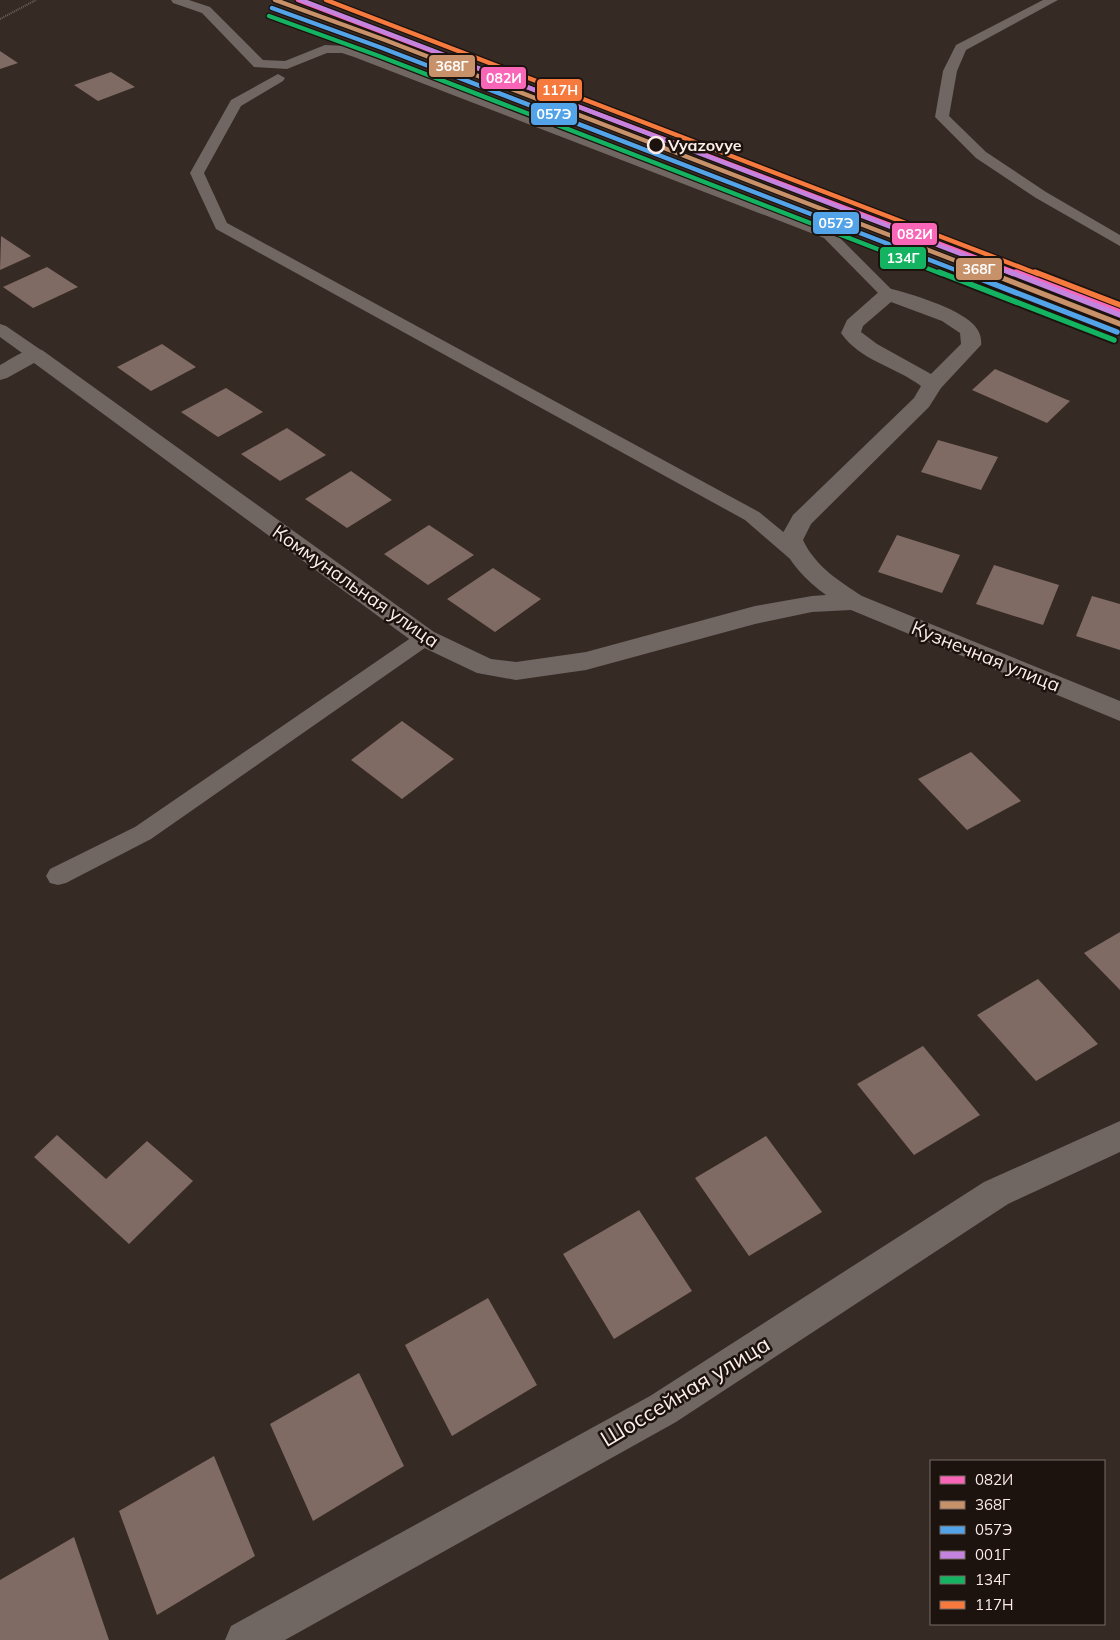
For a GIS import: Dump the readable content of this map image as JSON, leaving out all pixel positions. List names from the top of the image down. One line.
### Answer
{"streets":{"street":["Коммунальная улица","Кузнечная улица","Шоссейная улица"]},"crossings":[["Коммунальная улица","Кузнечная улица"]],"places":["Vyazovye"],"lines":["transit line 082И","transit line 368Г","transit line 001Г","transit line 117Н","transit line 057Э","transit line 134Г"],"legend":["082И","368Г","057Э","001Г","134Г","117Н"]}
